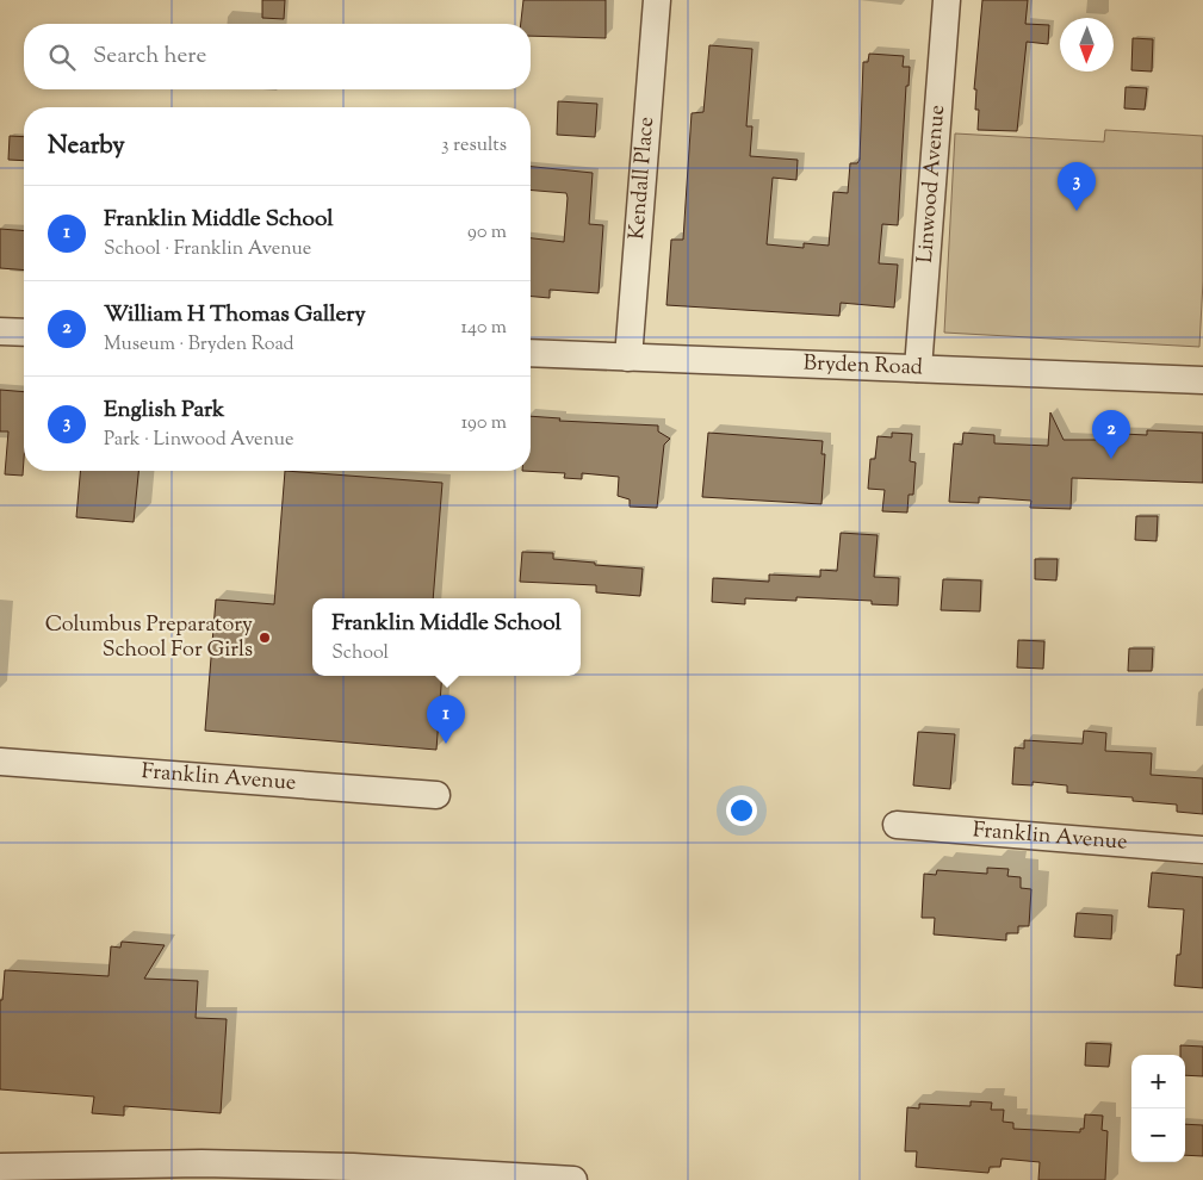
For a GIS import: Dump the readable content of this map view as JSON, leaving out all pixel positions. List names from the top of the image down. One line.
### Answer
{"streets":{"street":["Kendall Place","Linwood Avenue","Bryden Road","Franklin Avenue"]},"crossings":[["Kendall Place","Bryden Road"],["Linwood Avenue","Bryden Road"]],"places":["Columbus Preparatory School For Girls"],"north":"bottom","page":{"search":"Search here","heading":["Nearby","3 results"],"pins":["3","2","1"],"list":[{"mark":"1","name":"Franklin Middle School","note":"School · Franklin Avenue","value":"90 m"},{"mark":"2","name":"William H Thomas Gallery","note":"Museum · Bryden Road","value":"140 m"},{"mark":"3","name":"English Park","note":"Park · Linwood Avenue","value":"190 m"}],"popup":["Franklin Middle School","School"],"map_buttons":["+","−"]}}
